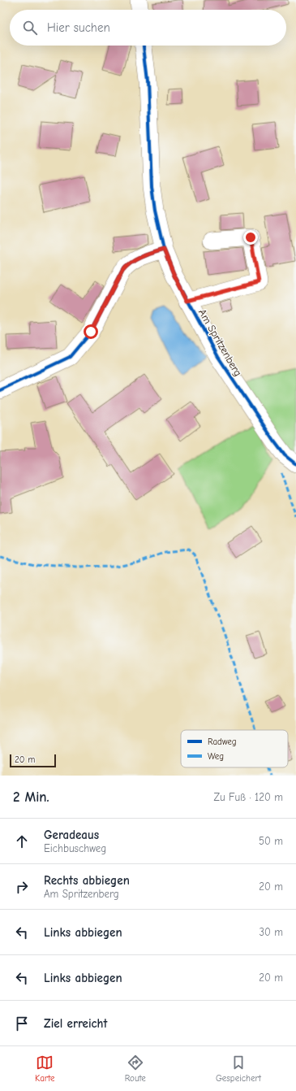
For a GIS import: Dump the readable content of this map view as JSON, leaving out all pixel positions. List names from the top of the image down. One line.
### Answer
{"streets":{"street":["Am Spritzenberg"]},"legend":["Radweg","Weg"],"scale_bar":"20 m","page":{"search":"Hier suchen","scale":"20 m","heading":["2 Min.","Zu Fuß · 120 m"],"list":[["Geradeaus","Eichbuschweg","50 m"],["Rechts abbiegen","Am Spritzenberg","20 m"],["Links abbiegen","30 m"],["Links abbiegen","20 m"],"Ziel erreicht"],"nav":["Karte","Route","Gespeichert"]}}
